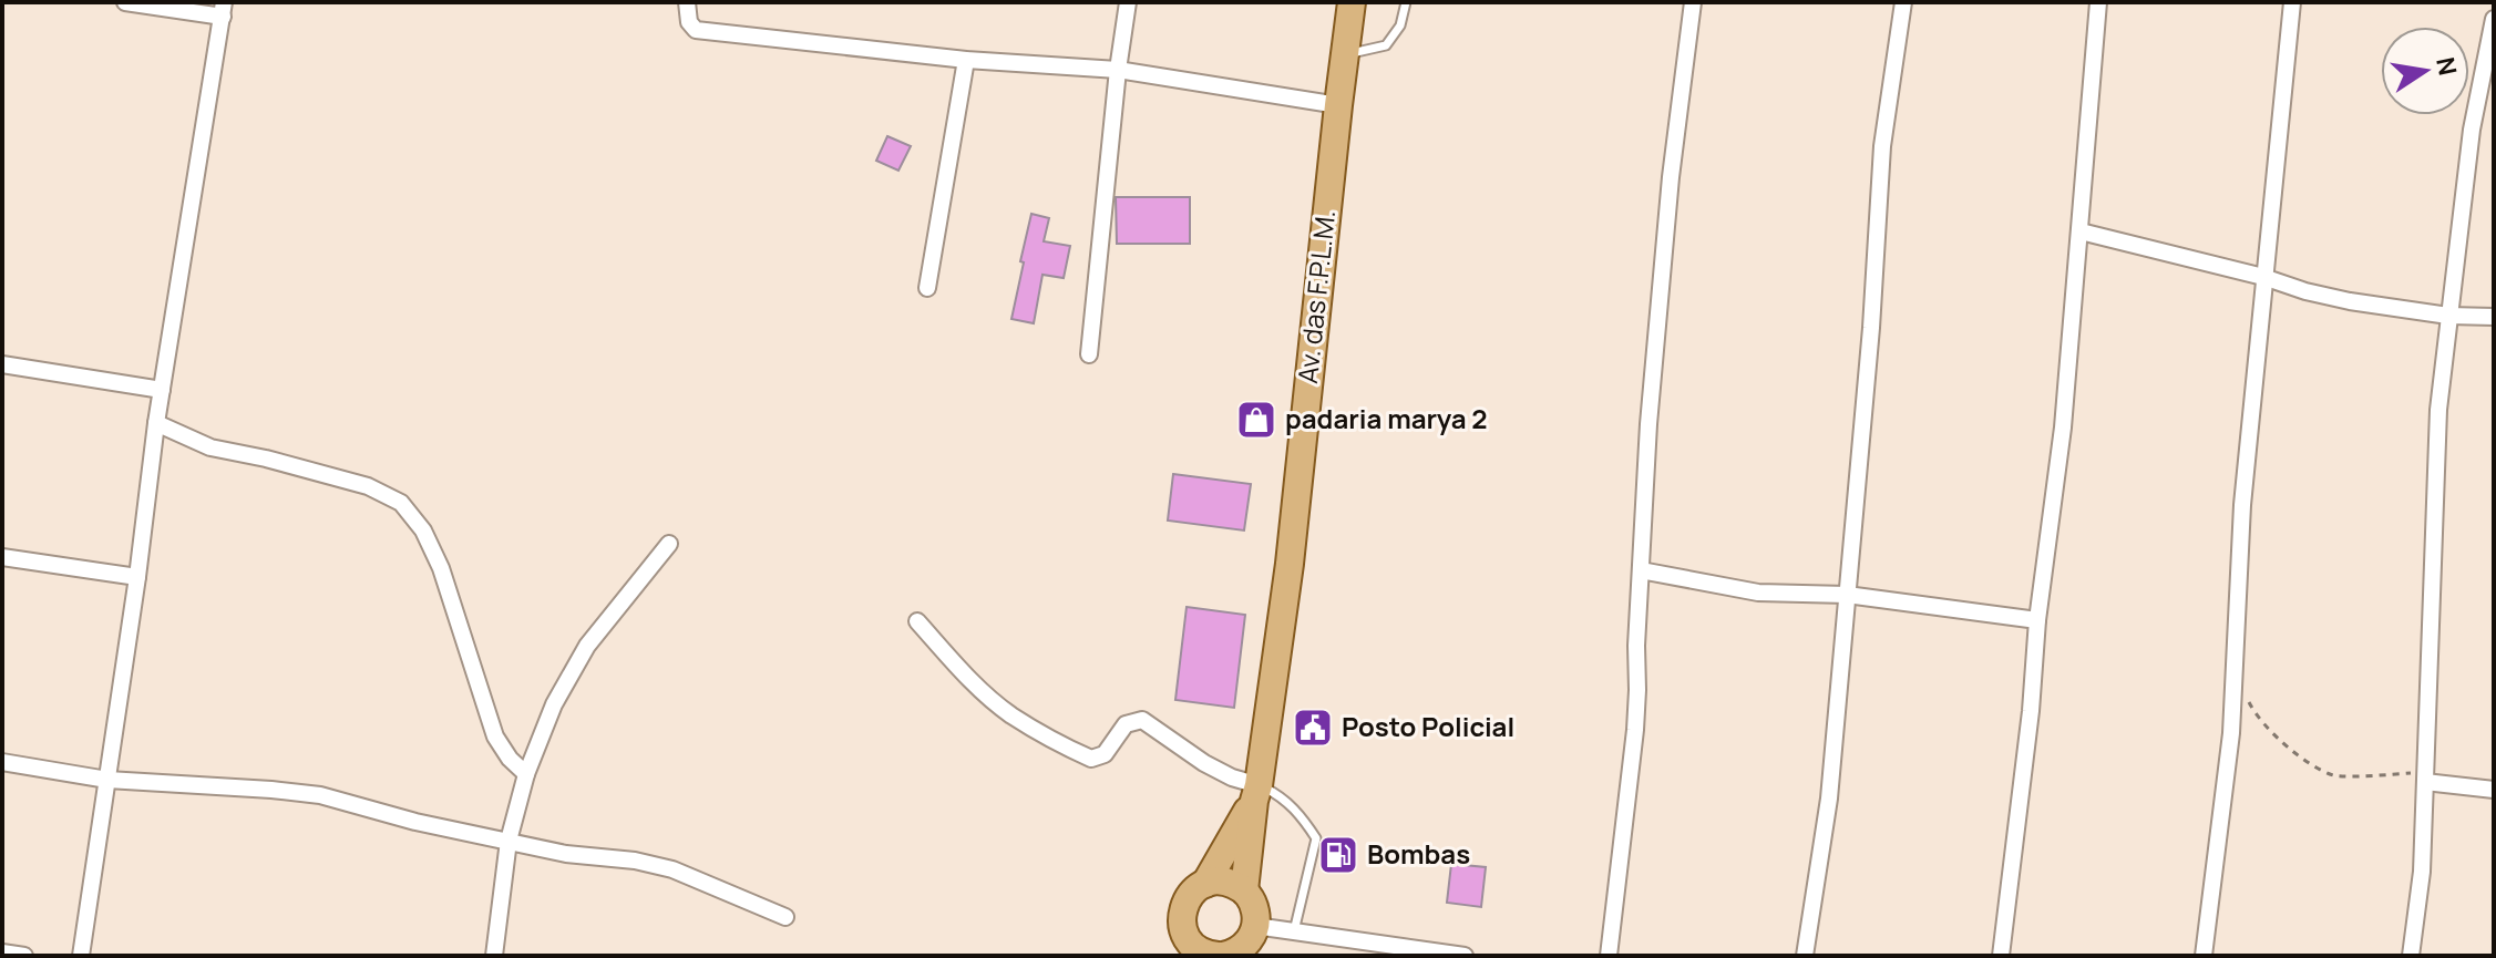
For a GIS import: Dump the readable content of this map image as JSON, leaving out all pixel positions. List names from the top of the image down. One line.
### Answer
{"streets":{"main road":["Av. das F.P.L.M."]},"places":{"shop":["padaria marya 2"],"public building":["Posto Policial"],"fuel station":["Bombas"]},"north":"right"}
